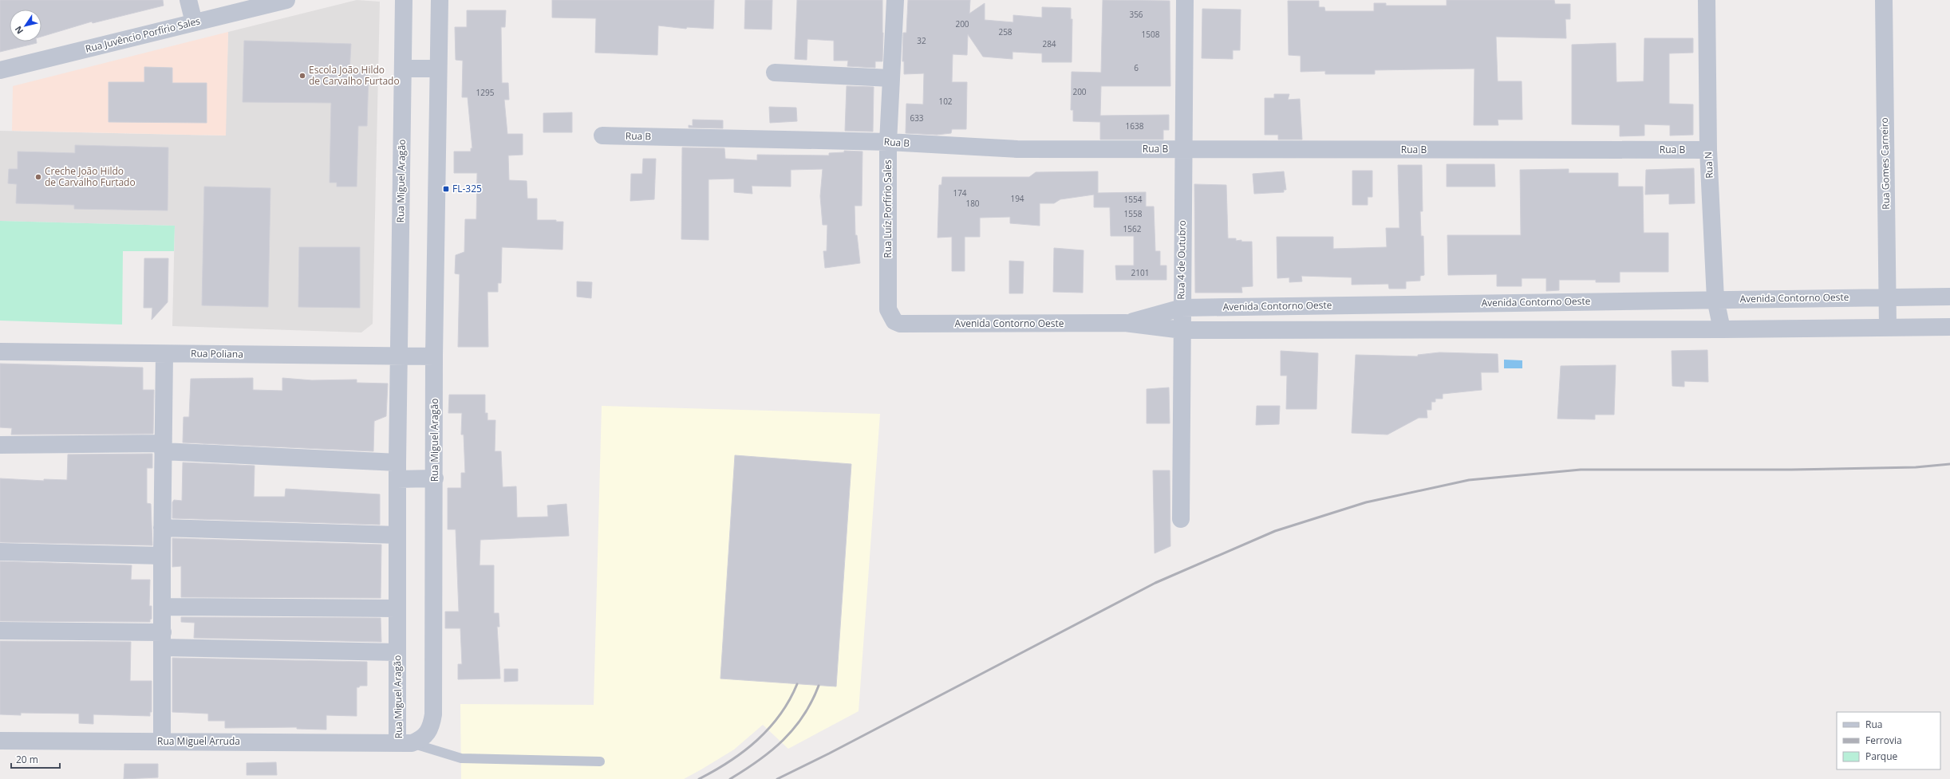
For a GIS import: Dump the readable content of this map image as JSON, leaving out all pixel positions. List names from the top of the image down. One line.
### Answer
{"streets":{"street":["Rua Juvêncio Porfírio Sales","Rua B","Rua Gomes Carneiro","Rua N","Rua Miguel Aragão","Rua Luíz Porfírio Sales","Rua 4 de Outubro","Avenida Contorno Oeste","Rua Poliana","Rua Miguel Arruda"]},"crossings":[["Rua B","Rua N"],["Rua B","Rua Luíz Porfírio Sales"],["Rua B","Rua 4 de Outubro"],["Rua Gomes Carneiro","Avenida Contorno Oeste"],["Rua N","Avenida Contorno Oeste"],["Rua Miguel Aragão","Rua Poliana"],["Rua Miguel Aragão","Rua Miguel Arruda"],["Rua Luíz Porfírio Sales","Avenida Contorno Oeste"],["Rua 4 de Outubro","Avenida Contorno Oeste"]],"places":{"other":["Escola João Hildo de Carvalho Furtado","Creche João Hildo de Carvalho Furtado"],"transit":["FL-325"]},"house_numbers":["356","200","258","1508","32","284","6","200","1295","102","633","1638","174","194","1554","180","1558","1562","2101"],"legend":["Rua","Ferrovia","Parque"],"scale_bar":"20 m","north":"bottom left"}
